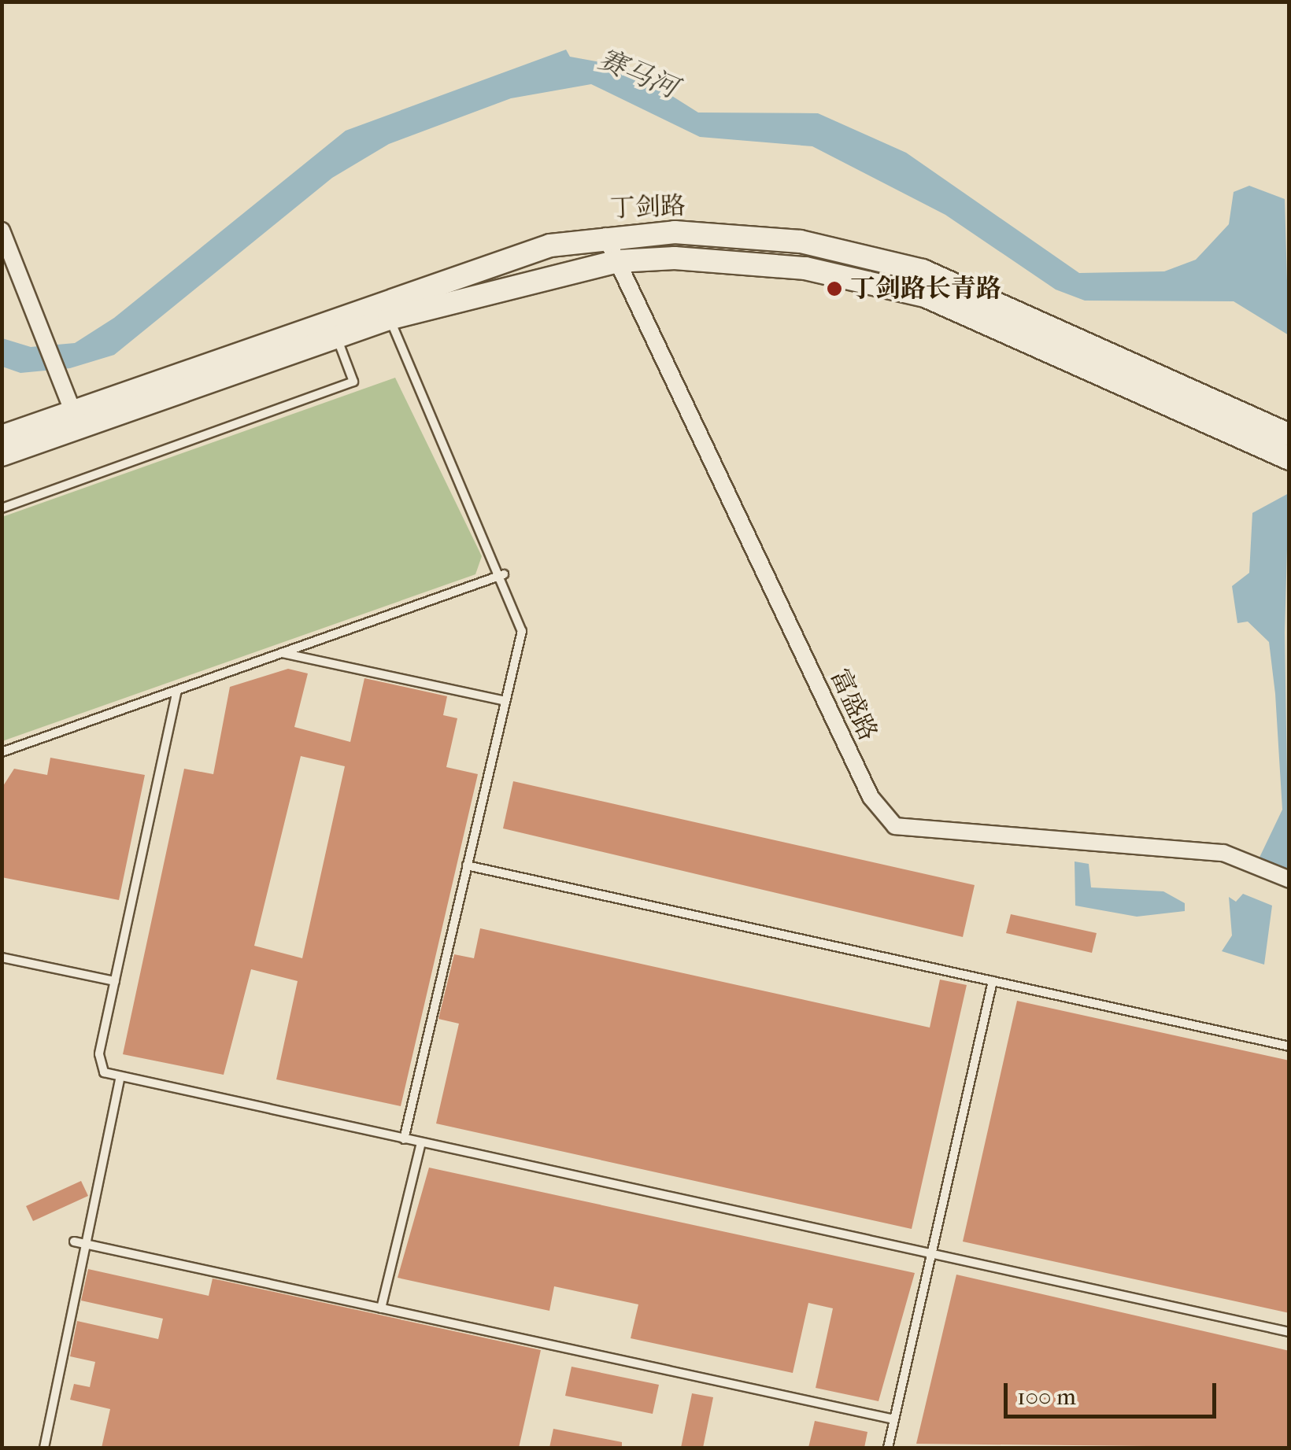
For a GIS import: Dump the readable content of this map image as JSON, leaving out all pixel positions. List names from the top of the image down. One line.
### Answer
{"streets":{"main road":["丁剑路"],"street":["富盛路"]},"crossings":[["丁剑路","富盛路"]],"water":["赛马河"],"places":["丁剑路长青路"],"scale_bar":"100 m"}
